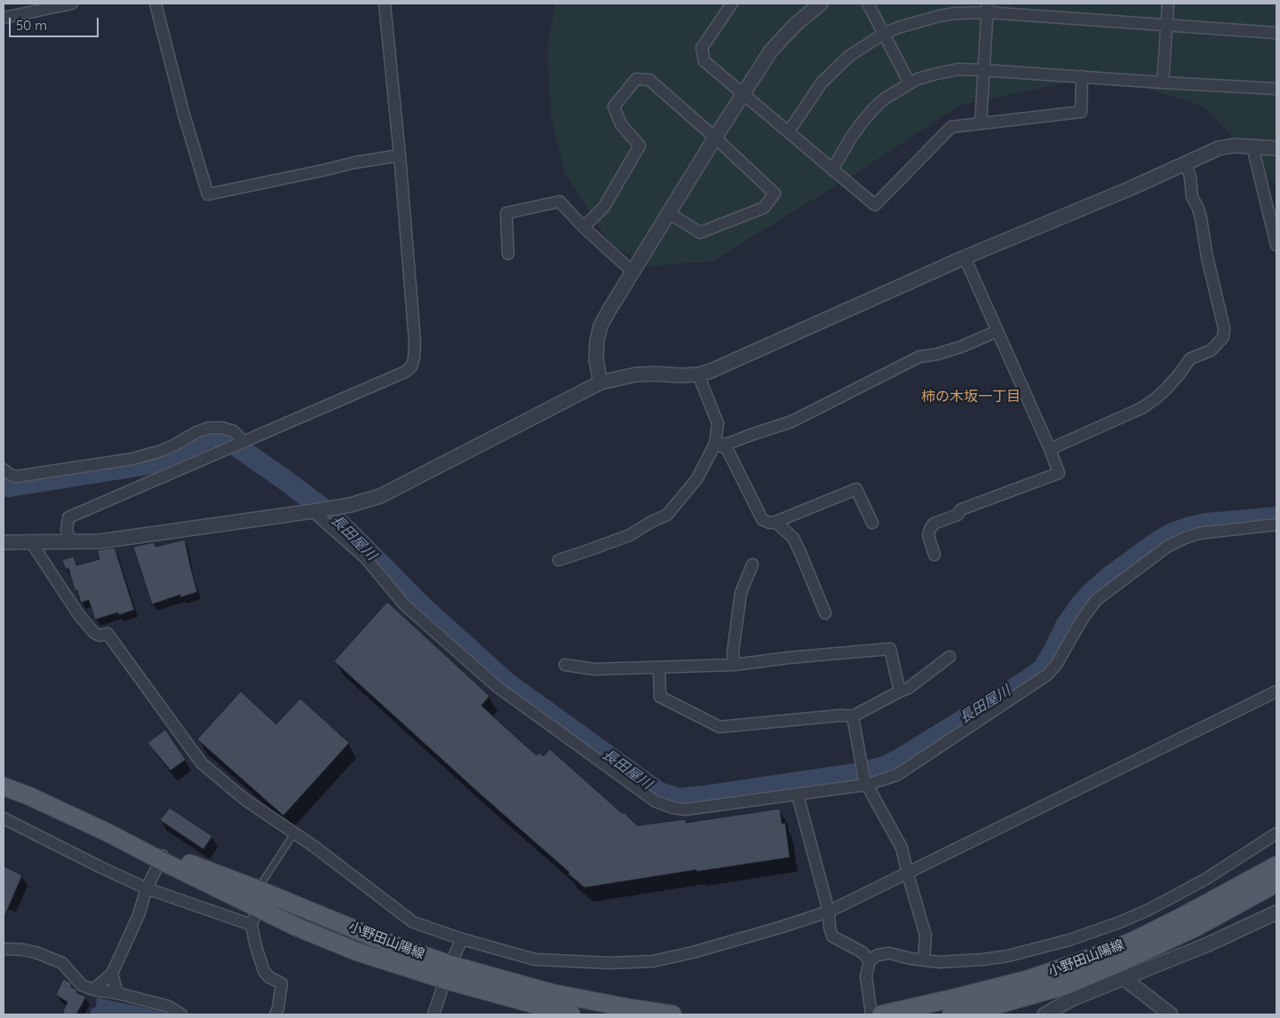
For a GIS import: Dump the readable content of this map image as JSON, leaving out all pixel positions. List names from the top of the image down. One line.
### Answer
{"streets":{"main road":["小野田山陽線"]},"districts":["柿の木坂一丁目"],"water":["長田屋川"],"scale_bar":"50 m"}
